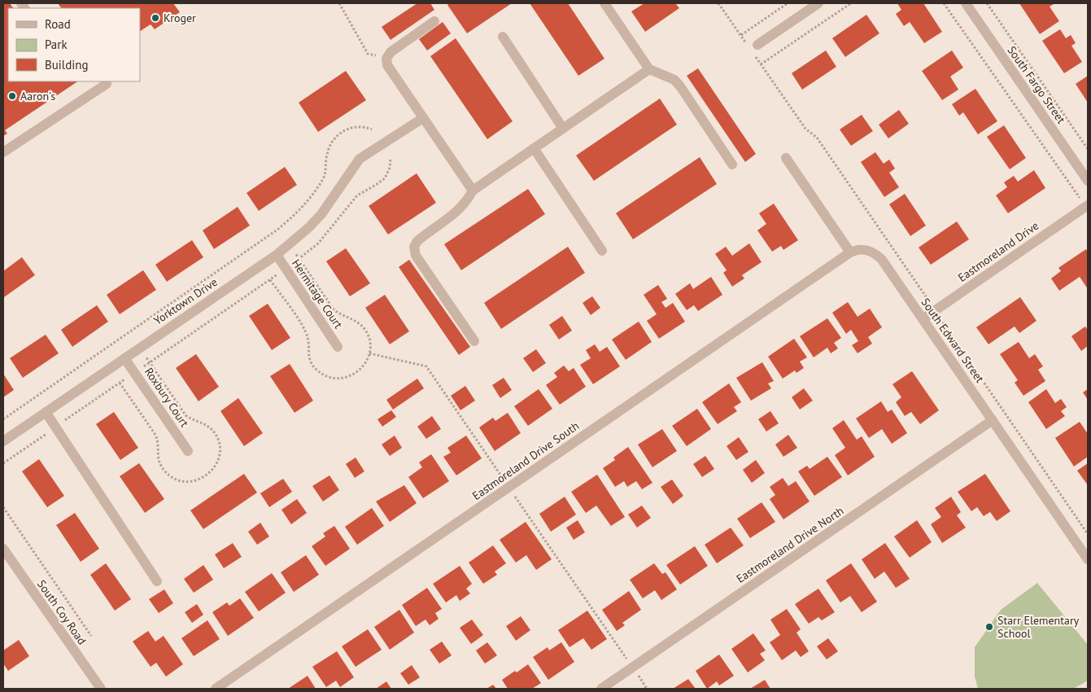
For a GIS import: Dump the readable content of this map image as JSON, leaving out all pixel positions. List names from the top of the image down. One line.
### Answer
{"streets":{"street":["South Fargo Street","Eastmoreland Drive","Hermitage Court","Yorktown Drive","South Edward Street","Roxbury Court","Eastmoreland Drive South","Eastmoreland Drive North","South Coy Road"]},"crossings":[["Eastmoreland Drive","South Edward Street"],["Hermitage Court","Yorktown Drive"],["Yorktown Drive","Roxbury Court"],["South Edward Street","Eastmoreland Drive South"],["South Edward Street","Eastmoreland Drive North"]],"places":["Kroger","Aaron's","Starr Elementary School"],"legend":["Road","Park","Building"]}
